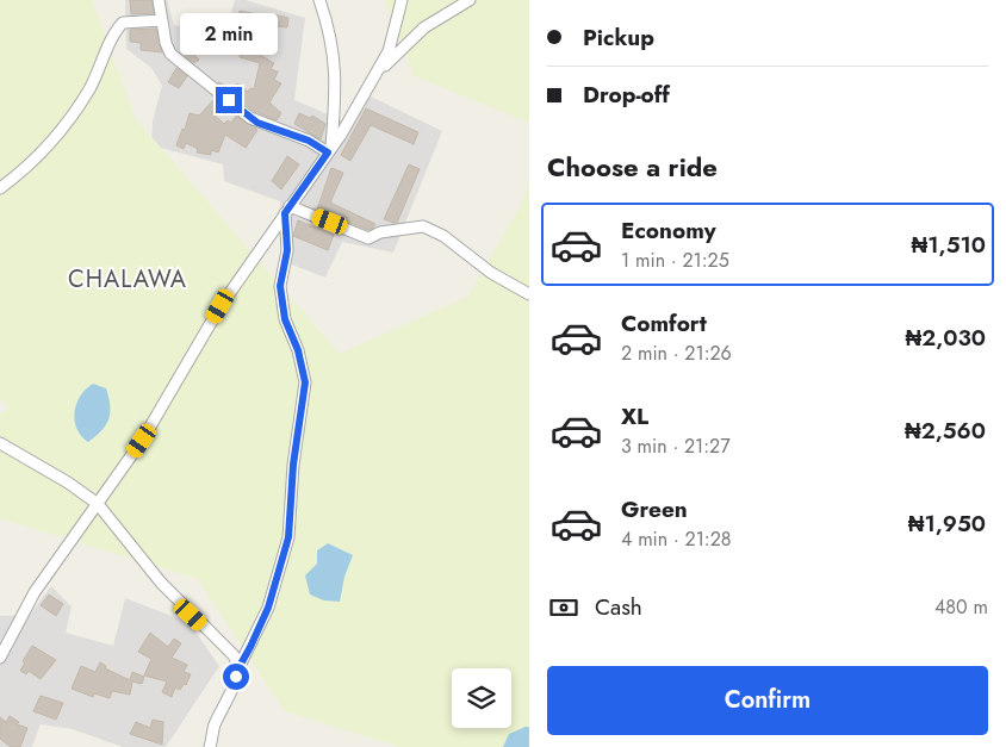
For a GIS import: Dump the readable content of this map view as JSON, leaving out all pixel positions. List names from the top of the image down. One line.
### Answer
{"districts":["CHALAWA"],"page":{"banner":["Pickup","Drop-off"],"bubble":"2 min","heading":"Choose a ride","list":[{"name":"Economy","note":"1 min · 21:25","value":"₦1,510"},{"name":"Comfort","note":"2 min · 21:26","value":"₦2,030"},{"name":"XL","note":"3 min · 21:27","value":"₦2,560"},{"name":"Green","note":"4 min · 21:28","value":"₦1,950"}],"pay":["Cash","480 m"],"buttons":"Confirm"}}
